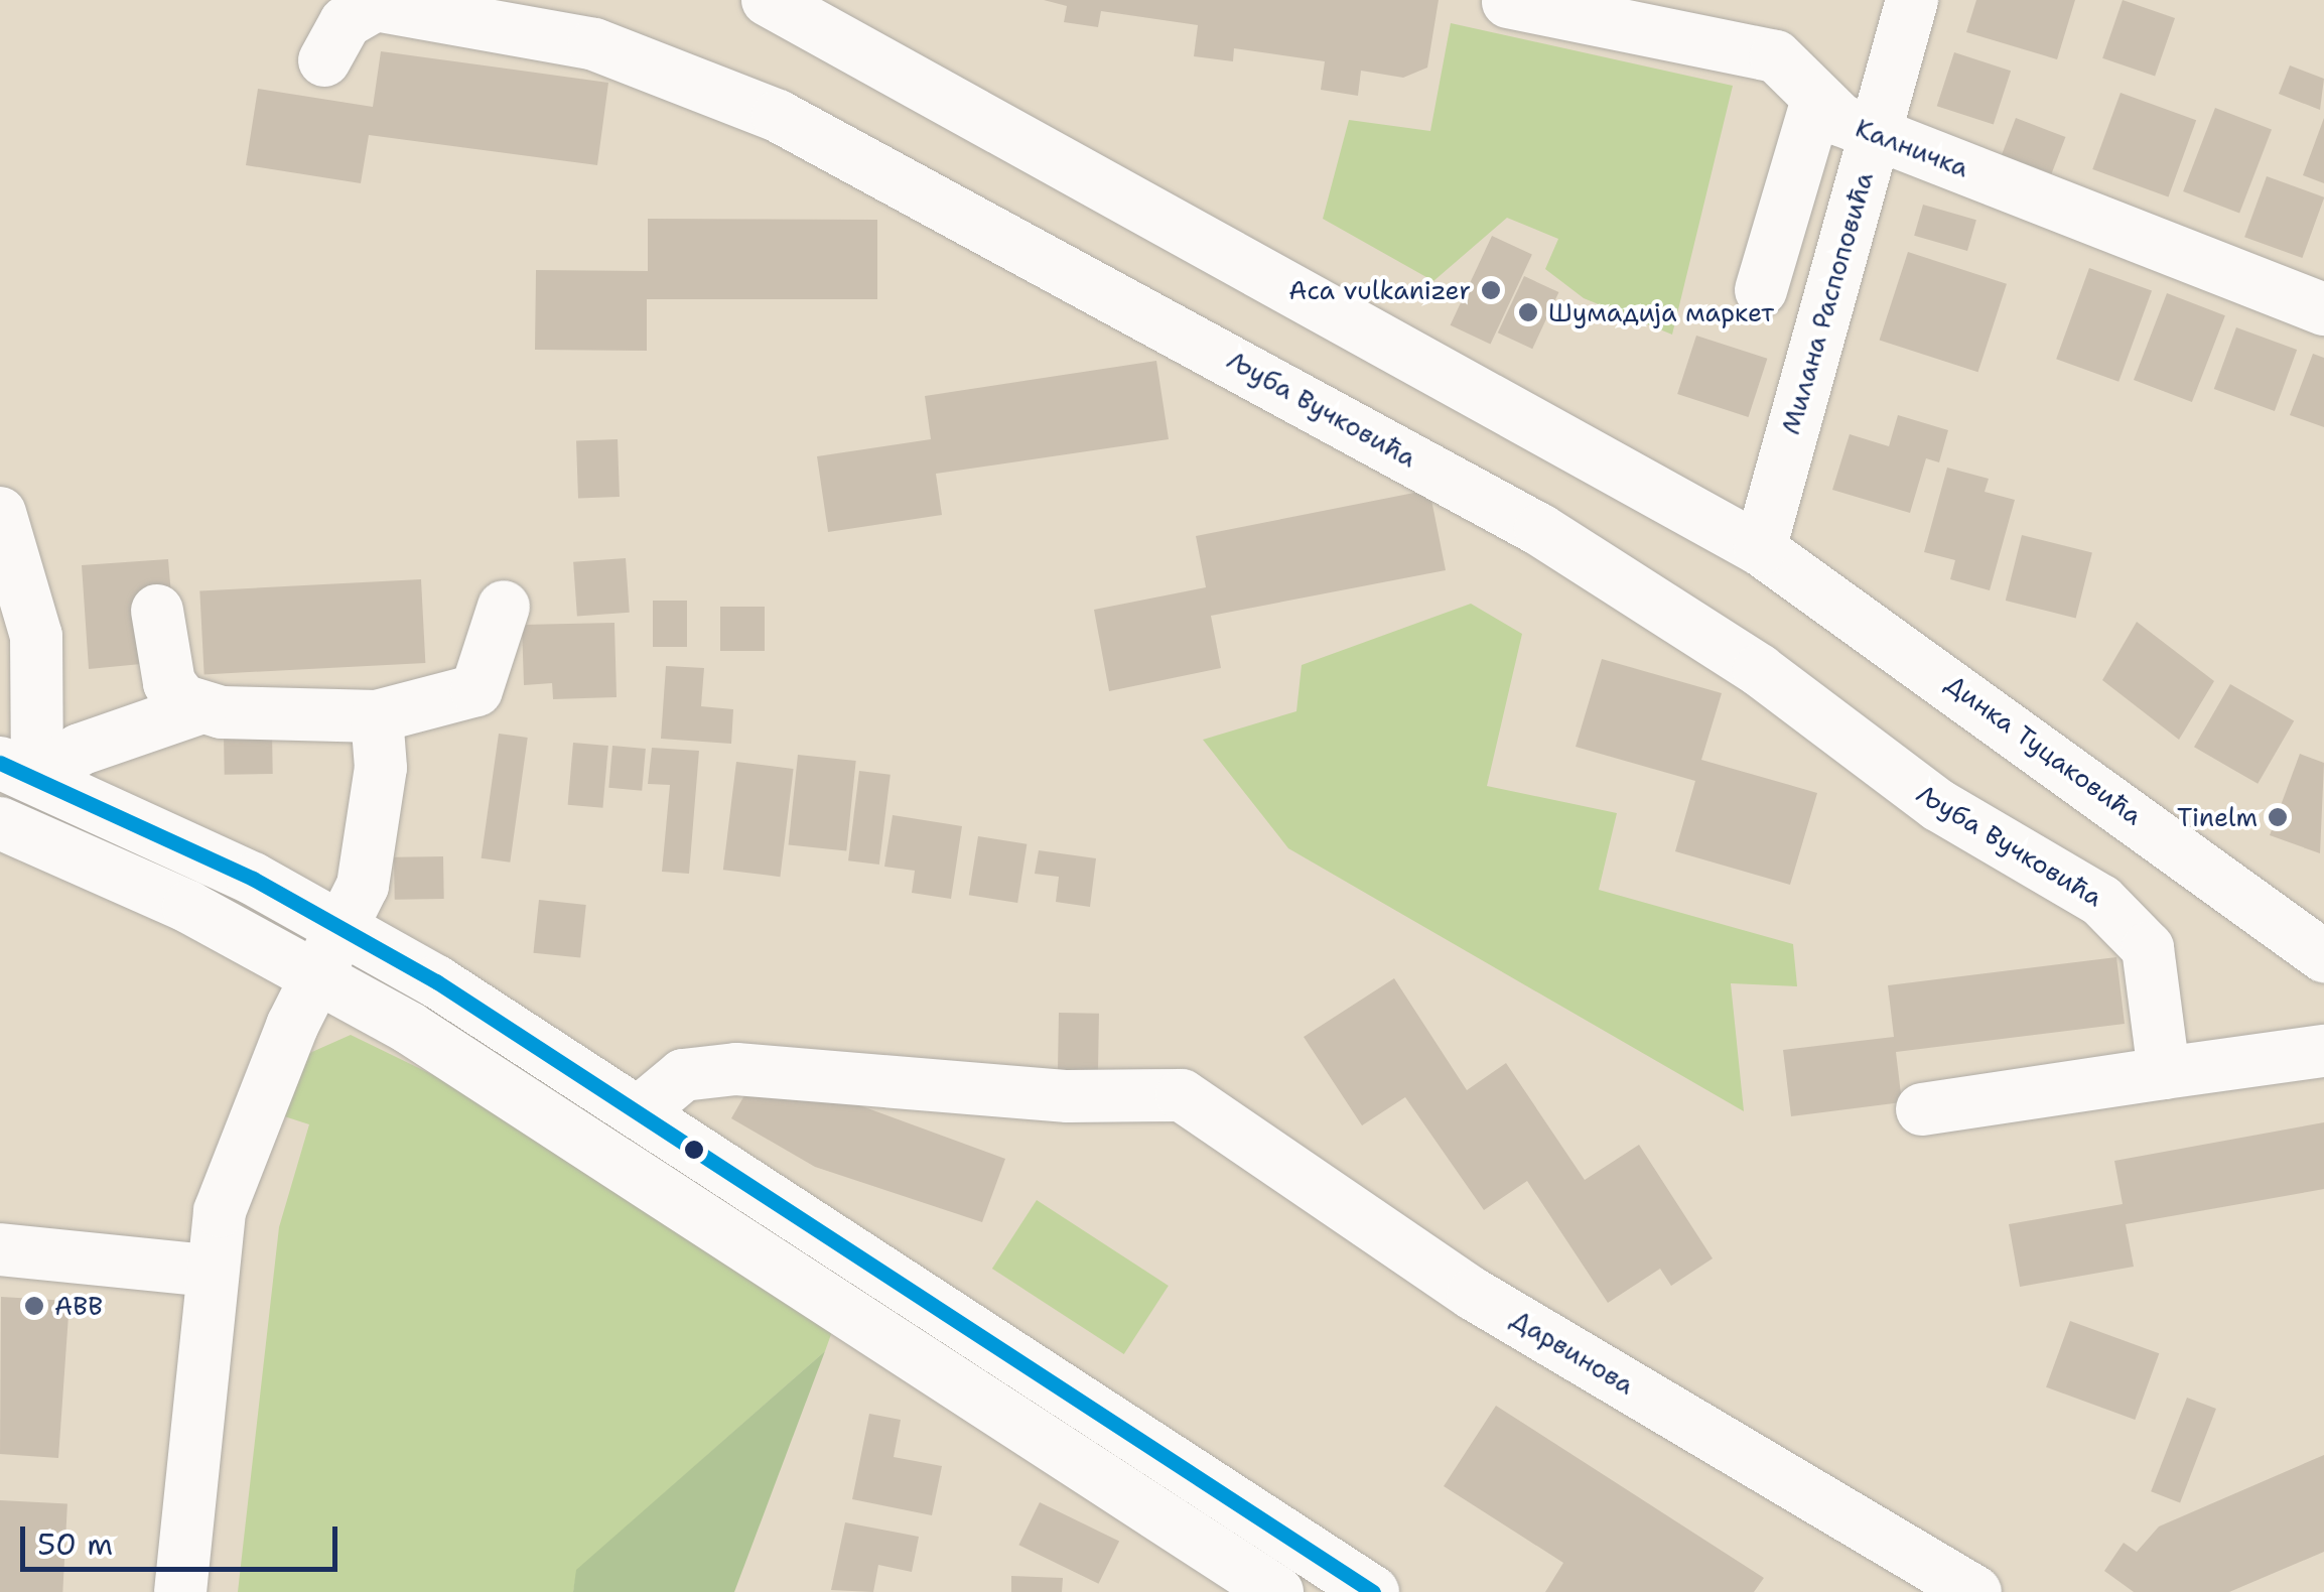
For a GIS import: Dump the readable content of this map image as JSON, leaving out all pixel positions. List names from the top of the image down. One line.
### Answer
{"streets":{"street":["Калничка","Милана Распоповића","Љуба Вучковића","Динка Туцаковића","Дарвинова"]},"crossings":[["Калничка","Милана Распоповића"],["Милана Распоповића","Динка Туцаковића"]],"places":["Aca vulkanizer","Шумадија маркет","Tinelm","ABB"],"scale_bar":"50 m"}
